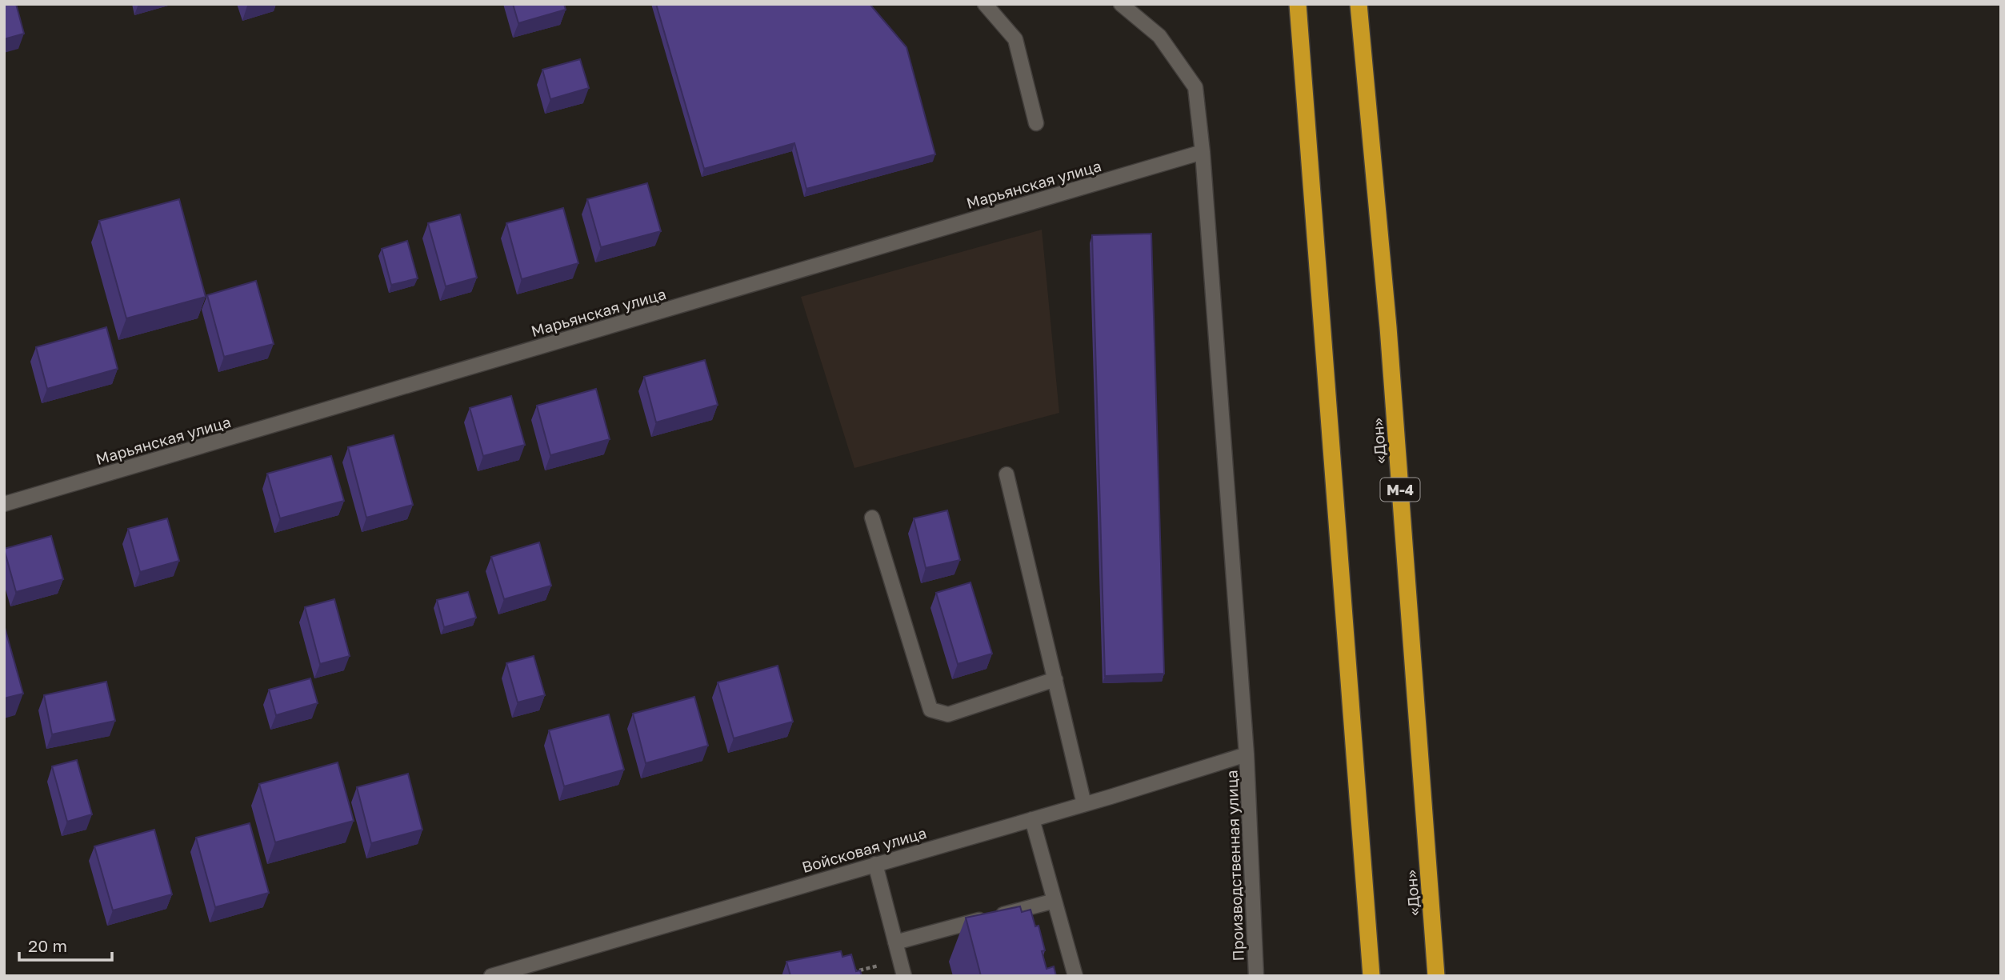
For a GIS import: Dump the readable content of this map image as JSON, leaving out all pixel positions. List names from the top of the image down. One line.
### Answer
{"streets":{"highway":["«Дон»","М-4"],"street":["Марьянская улица","Войсковая улица","Производственная улица"]},"crossings":[["Марьянская улица","Производственная улица"],["Войсковая улица","Производственная улица"]],"scale_bar":"20 m"}
